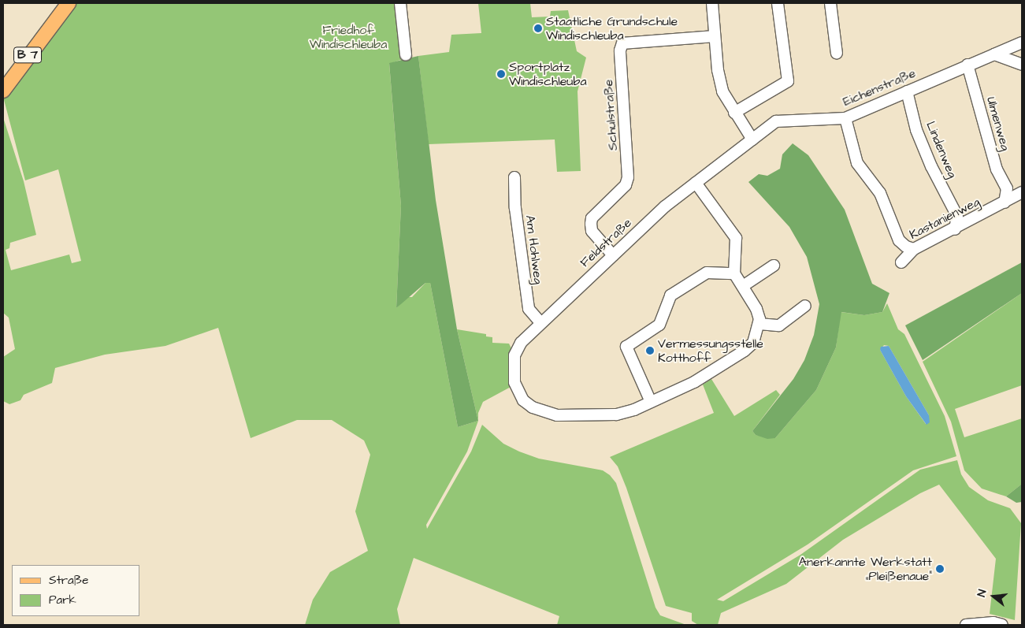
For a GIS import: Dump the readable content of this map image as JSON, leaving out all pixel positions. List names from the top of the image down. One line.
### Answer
{"streets":{"main road":["B 7"],"street":["Eichenstraße","Schulstraße","Ulmenweg","Lindenweg","Kastanienweg","Feldstraße","Am Hohlweg"]},"crossings":[["Eichenstraße","Ulmenweg"],["Eichenstraße","Lindenweg"],["Eichenstraße","Feldstraße"],["Schulstraße","Feldstraße"],["Feldstraße","Am Hohlweg"]],"parks":["Friedhof Windischleuba"],"places":["Staatliche Grundschule Windischleuba","Sportplatz Windischleuba","Vermessungsstelle Kotthoff","Anerkannte Werkstatt „Pleißenaue“"],"legend":["Straße","Park"],"north":"left"}
